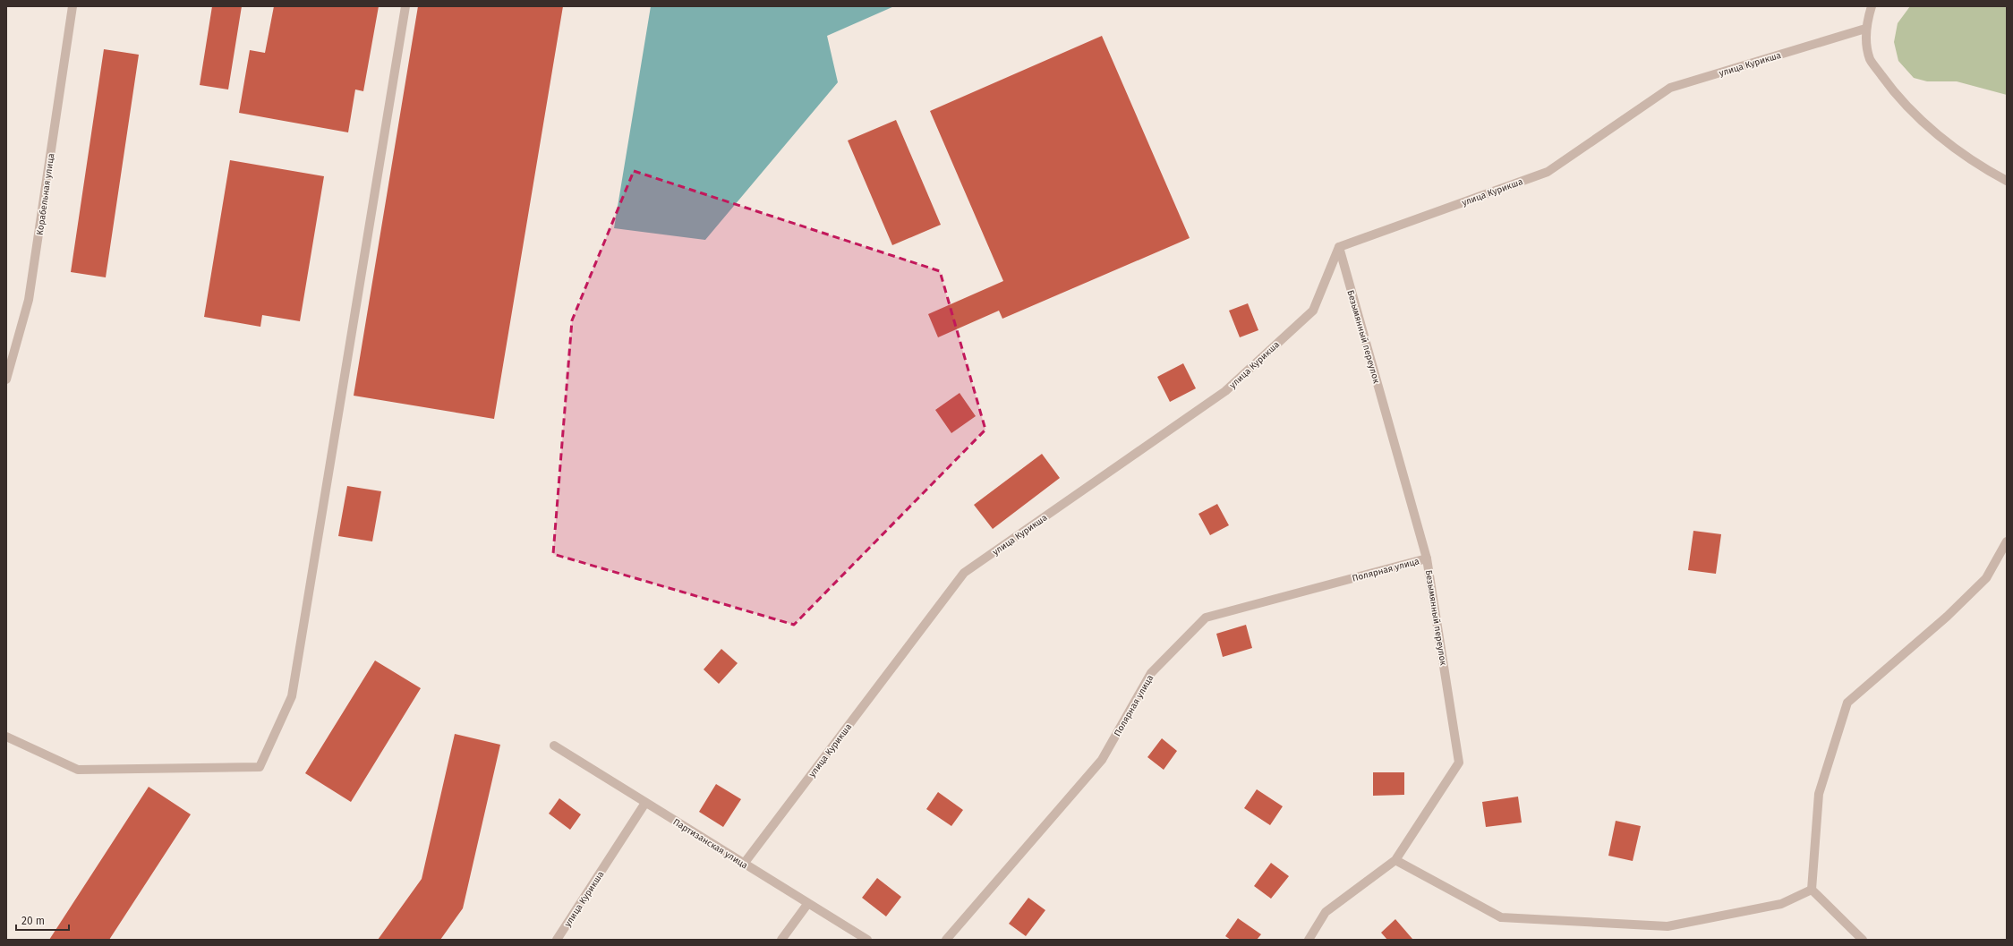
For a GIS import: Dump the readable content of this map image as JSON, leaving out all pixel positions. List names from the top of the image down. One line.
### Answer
{"streets":{"street":["улица Курикша","Корабельная улица","Безымянный переулок","Полярная улица","Партизанская улица"]},"crossings":[["улица Курикша","Безымянный переулок"],["улица Курикша","Партизанская улица"],["Безымянный переулок","Полярная улица"]],"scale_bar":"20 m"}
